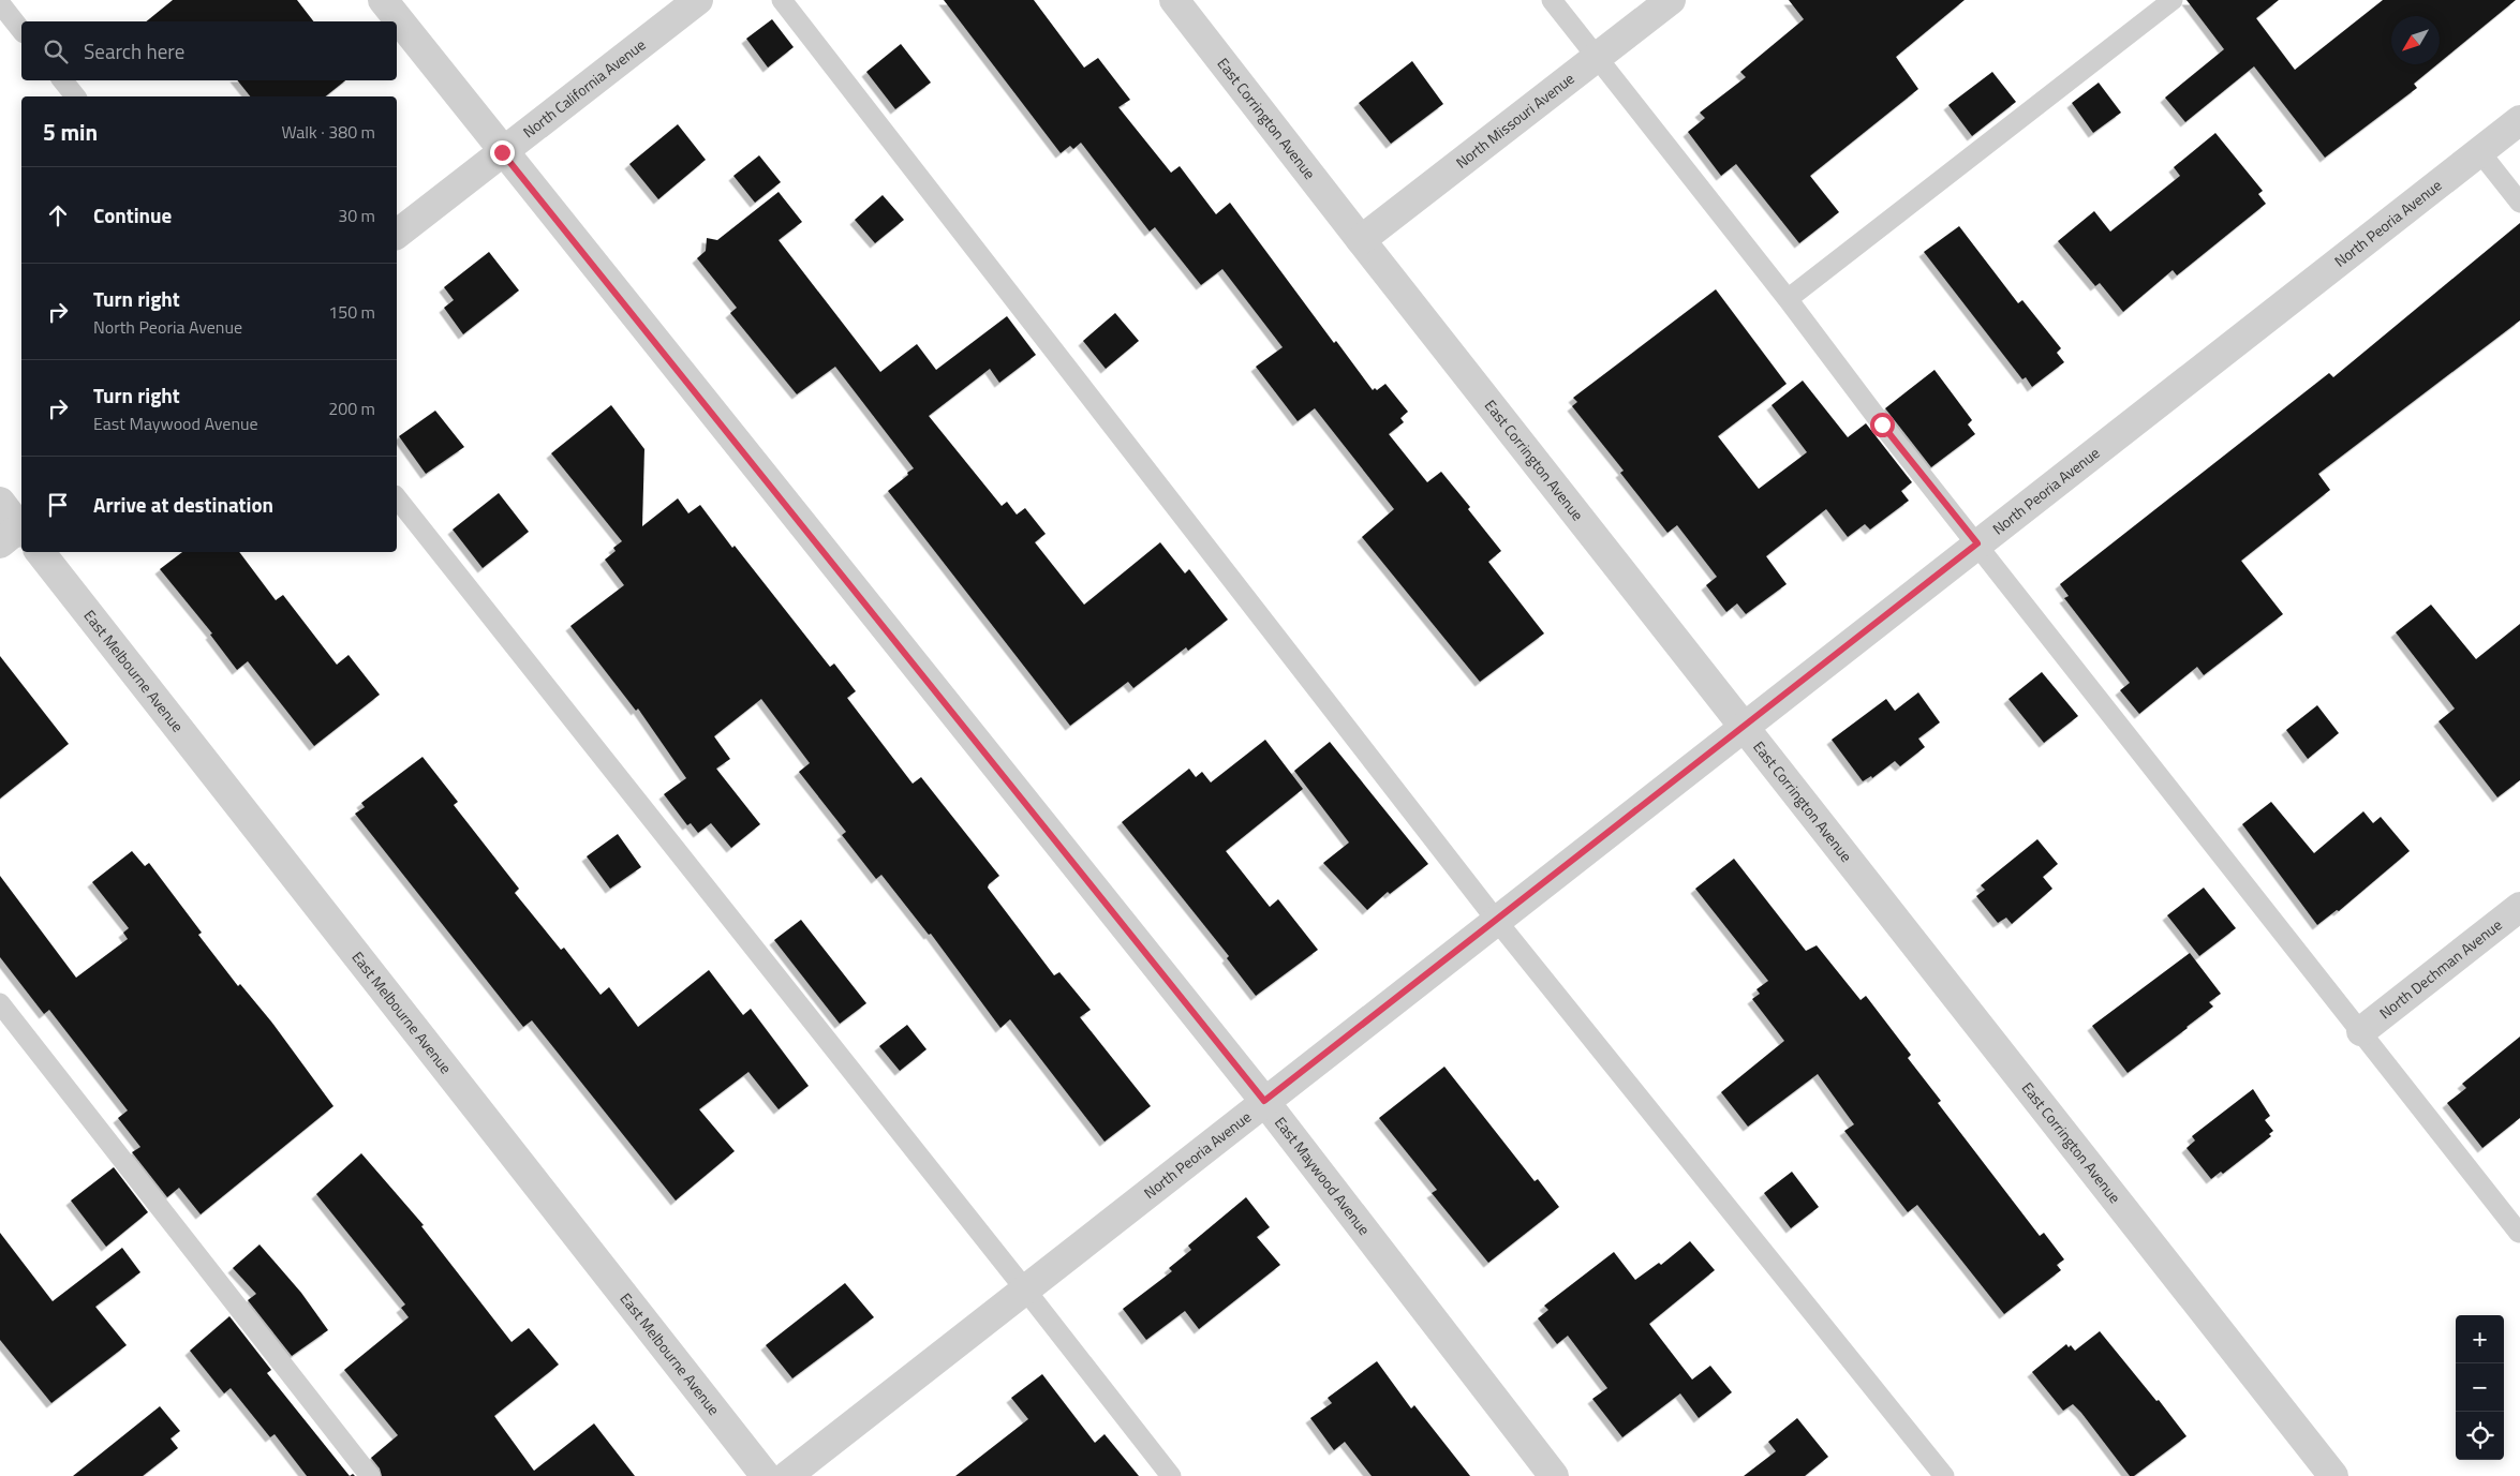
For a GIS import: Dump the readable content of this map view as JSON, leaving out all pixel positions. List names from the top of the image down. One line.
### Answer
{"streets":{"street":["North California Avenue","East Corrington Avenue","North Missouri Avenue","North Peoria Avenue","East Melbourne Avenue","North Dechman Avenue","East Maywood Avenue"]},"crossings":[["North California Avenue","East Maywood Avenue"],["East Corrington Avenue","North Missouri Avenue"],["East Corrington Avenue","North Peoria Avenue"],["North Peoria Avenue","East Maywood Avenue"]],"north":"bottom left","page":{"search":"Search here","heading":["5 min","Walk · 380 m"],"list":[["Continue","30 m"],["Turn right","North Peoria Avenue","150 m"],["Turn right","East Maywood Avenue","200 m"],"Arrive at destination"],"map_buttons":["+","−"]}}
